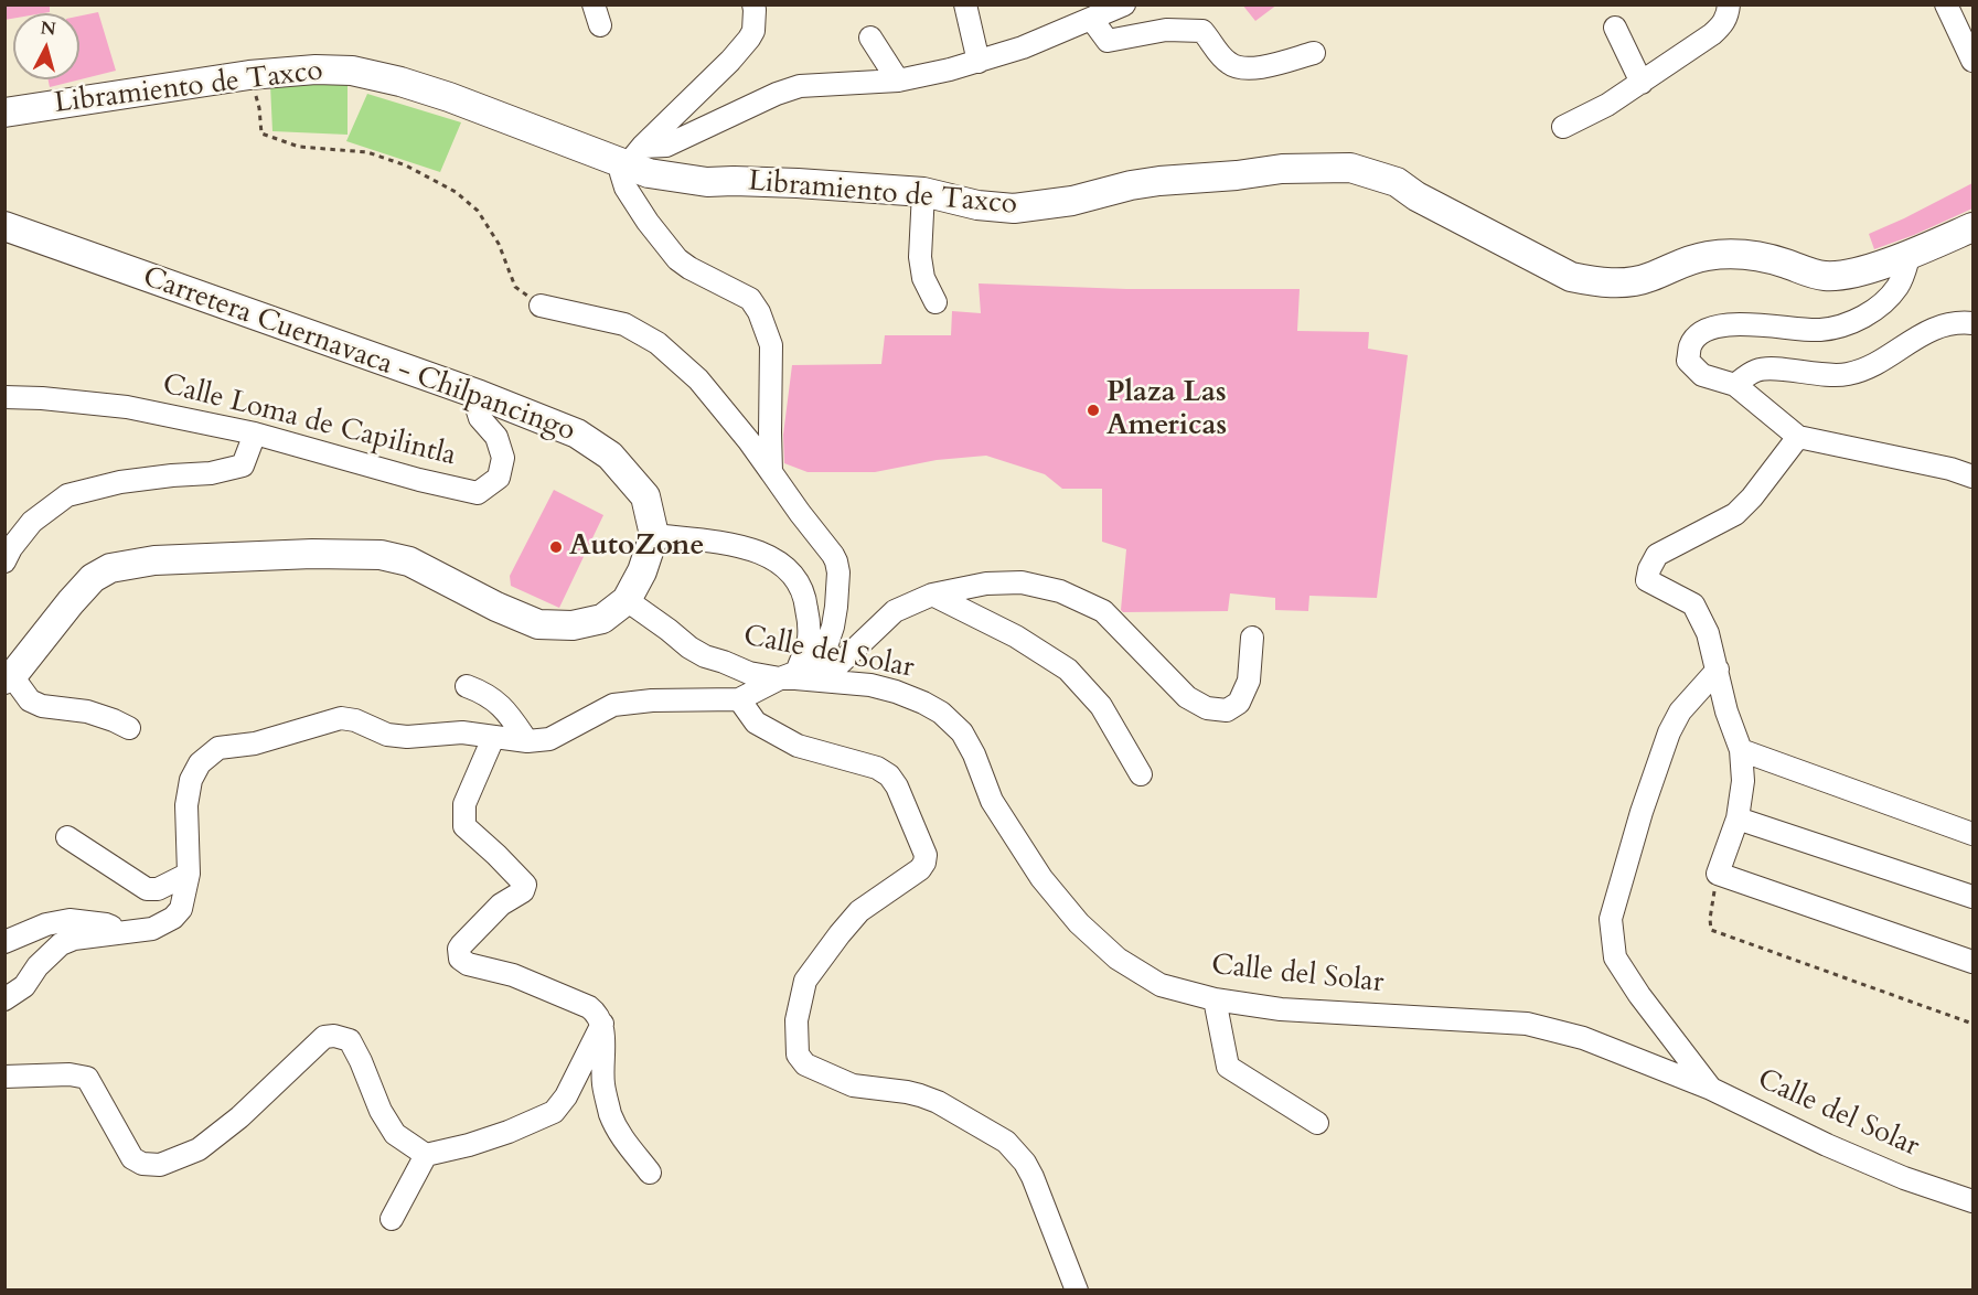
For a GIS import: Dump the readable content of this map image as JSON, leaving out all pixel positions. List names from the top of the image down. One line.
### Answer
{"streets":{"main road":["Libramiento de Taxco","Carretera Cuernavaca - Chilpancingo"],"street":["Calle Loma de Capilintla","Calle del Solar"]},"crossings":[["Carretera Cuernavaca - Chilpancingo","Calle Loma de Capilintla"]],"places":["Plaza Las Americas","AutoZone"],"north":"top"}
